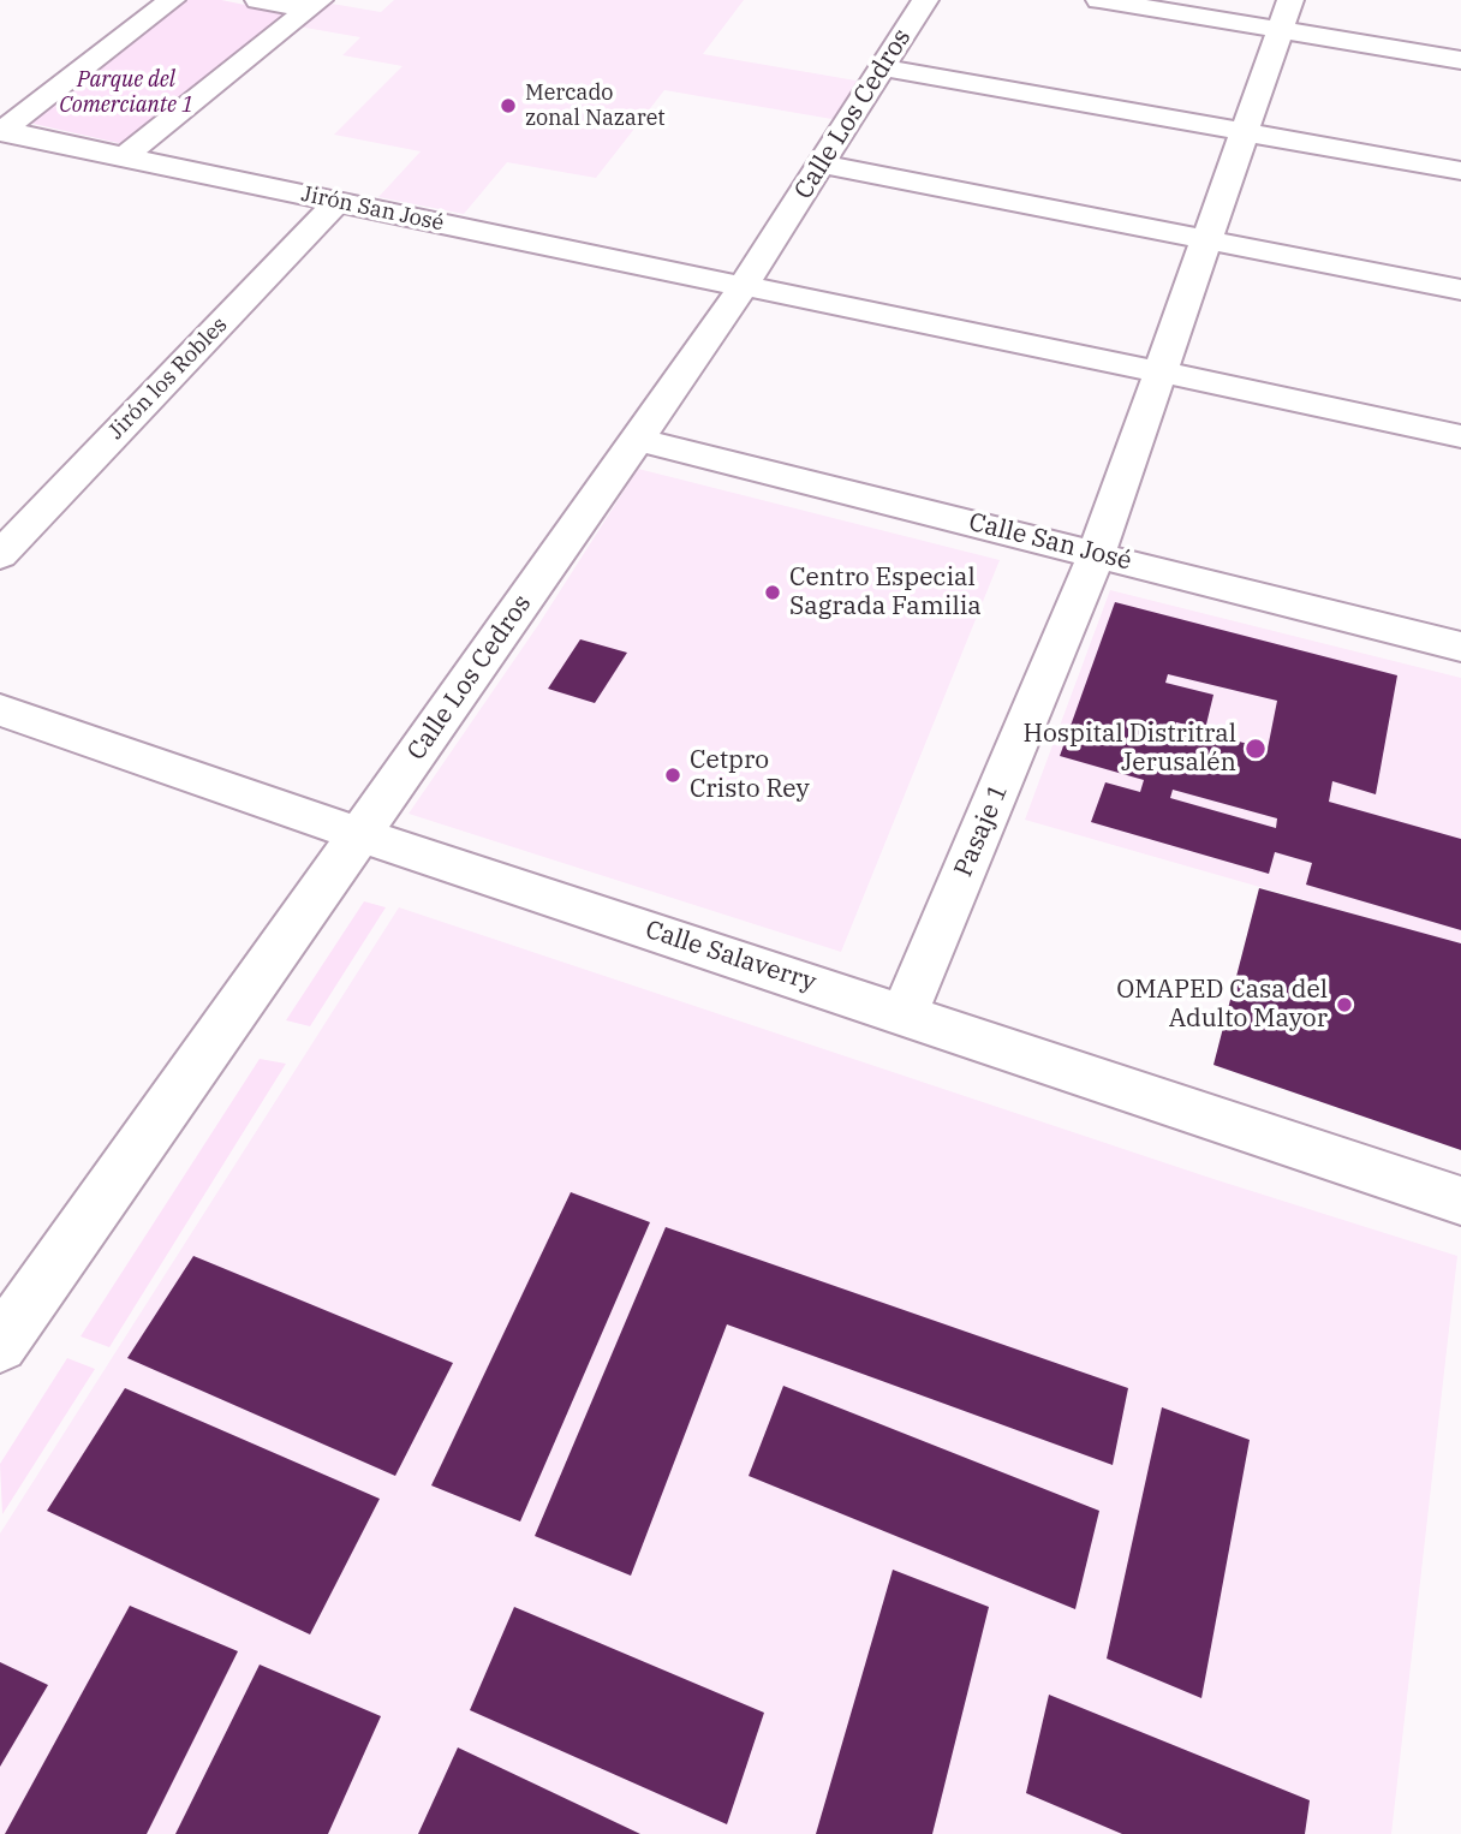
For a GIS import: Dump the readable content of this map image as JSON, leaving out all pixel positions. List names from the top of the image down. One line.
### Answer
{"streets":{"street":["Calle Los Cedros","Jirón San José","Jirón los Robles","Calle San José","Pasaje 1","Calle Salaverry"]},"crossings":[["Calle Los Cedros","Jirón San José"],["Calle Los Cedros","Calle San José"],["Calle Los Cedros","Calle Salaverry"],["Jirón San José","Jirón los Robles"],["Jirón San José","Pasaje 1"],["Calle San José","Pasaje 1"],["Pasaje 1","Calle Salaverry"]],"parks":["Parque del Comerciante 1"],"places":["Mercado zonal Nazaret","Centro Especial Sagrada Familia","Hospital Distritral Jerusalén","Cetpro Cristo Rey","OMAPED Casa del Adulto Mayor"]}
